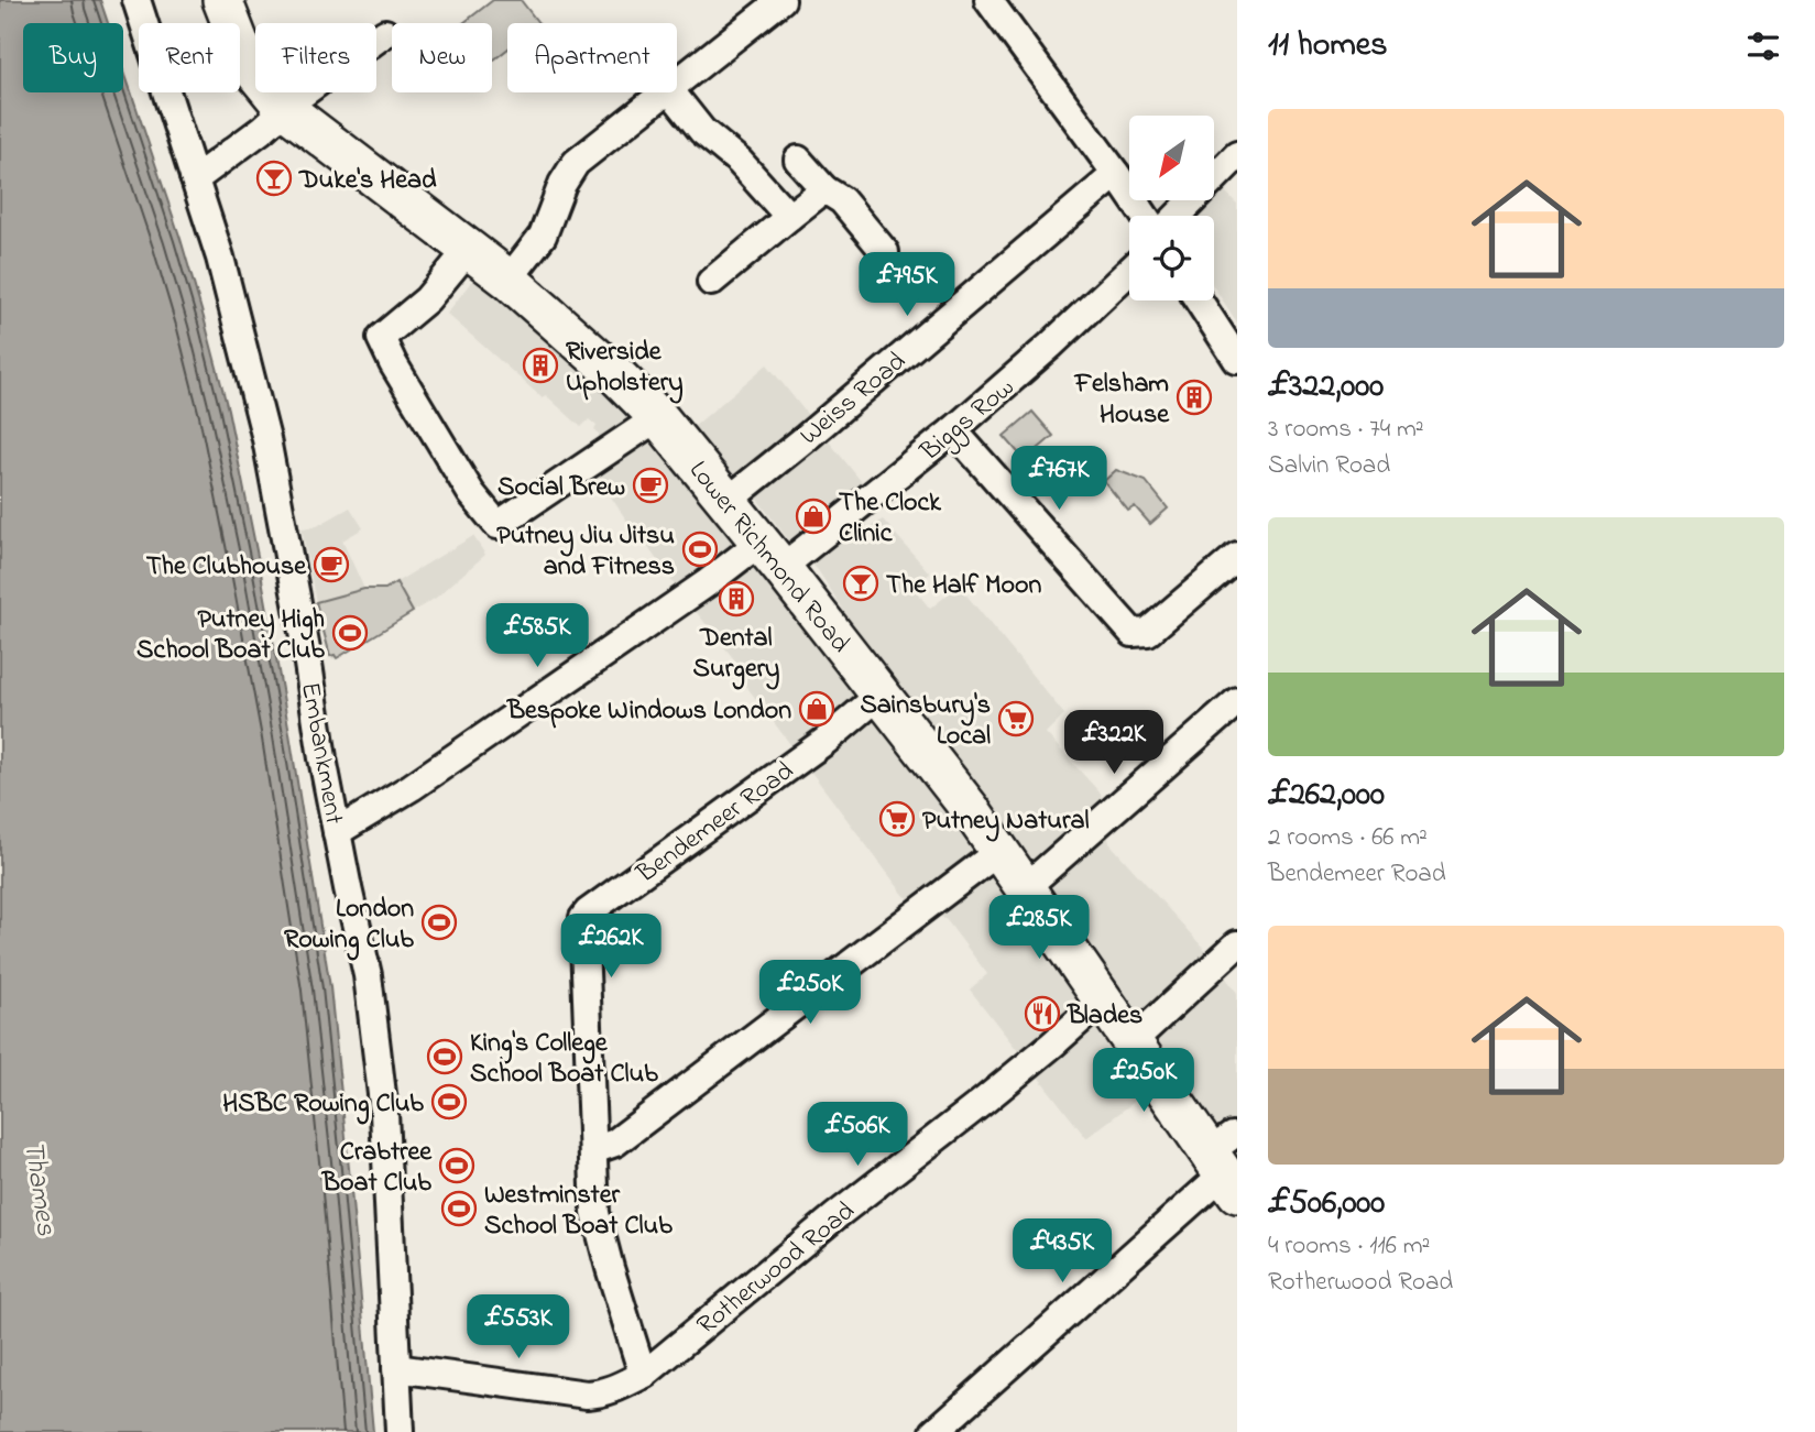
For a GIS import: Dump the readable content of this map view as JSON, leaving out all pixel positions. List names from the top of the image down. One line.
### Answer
{"streets":{"main road":["Lower Richmond Road"],"street":["Weiss Road","Biggs Row","Embankment","Bendemeer Road","Rotherwood Road"]},"crossings":[["Weiss Road","Lower Richmond Road"],["Biggs Row","Lower Richmond Road"],["Biggs Row","Embankment"],["Lower Richmond Road","Bendemeer Road"],["Lower Richmond Road","Rotherwood Road"],["Embankment","Rotherwood Road"],["Bendemeer Road","Rotherwood Road"]],"water":["Thames"],"places":{"bar":["Duke's Head","The Half Moon"],"building":["Riverside Upholstery","Felsham House","Dental Surgery"],"cafe":["Social Brew","The Clubhouse"],"shop":["The Clock Clinic","Bespoke Windows London"],"sports":["Putney Jiu Jitsu and Fitness","Putney High School Boat Club","London Rowing Club","King's College School Boat Club","HSBC Rowing Club","Crabtree Boat Club","Westminster School Boat Club"],"supermarket":["Sainsbury's Local","Putney Natural"],"restaurant":["Blades"]},"north":"bottom left","page":{"heading":"11 homes","chip":["Buy","Rent","Filters","New","Apartment"],"list":[{"name":"£322,000","note":"3 rooms · 74 m² · Salvin Road"},{"name":"£262,000","note":"2 rooms · 66 m² · Bendemeer Road"},{"name":"£506,000","note":"4 rooms · 116 m² · Rotherwood Road"}],"price":["£795K","£767K","£585K","£322K","£285K","£262K","£250K","£250K","£506K","£435K","£553K"]}}
